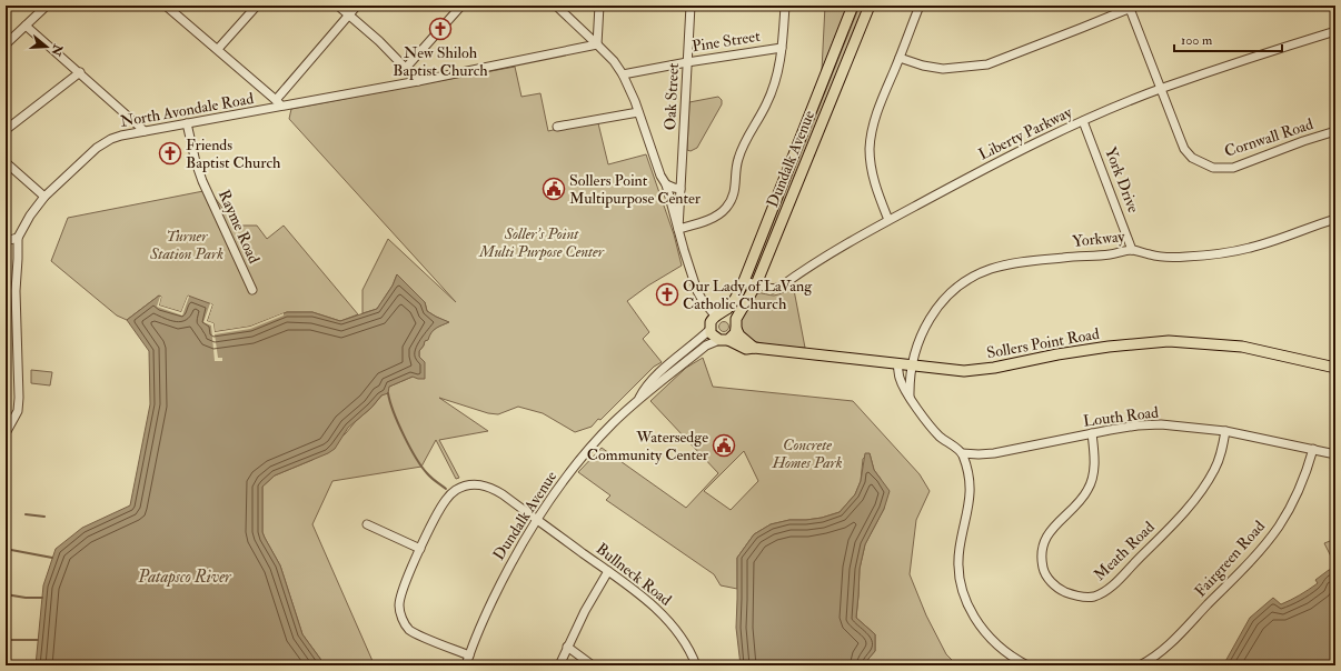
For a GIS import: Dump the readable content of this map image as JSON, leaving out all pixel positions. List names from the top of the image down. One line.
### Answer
{"streets":{"main road":["Dundalk Avenue","Sollers Point Road"],"street":["Pine Street","Oak Street","North Avondale Road","Liberty Parkway","Cornwall Road","York Drive","Rayme Road","Yorkway","Louth Road","Meath Road","Fairgreen Road","Bullneck Road"]},"crossings":[["Pine Street","Oak Street"],["North Avondale Road","Rayme Road"],["Liberty Parkway","Cornwall Road"],["Liberty Parkway","Dundalk Avenue"],["Liberty Parkway","York Drive"],["Dundalk Avenue","Sollers Point Road"],["Dundalk Avenue","Bullneck Road"],["York Drive","Yorkway"],["Yorkway","Sollers Point Road"],["Louth Road","Meath Road"],["Louth Road","Fairgreen Road"]],"water":["Patapsco River"],"parks":["Soller's Point Multi Purpose Center","Turner Station Park","Concrete Homes Park"],"places":{"church":["New Shiloh Baptist Church","Friends Baptist Church","Our Lady of LaVang Catholic Church"],"public building":["Sollers Point Multipurpose Center","Watersedge Community Center"]},"scale_bar":"100 m","north":"right"}
